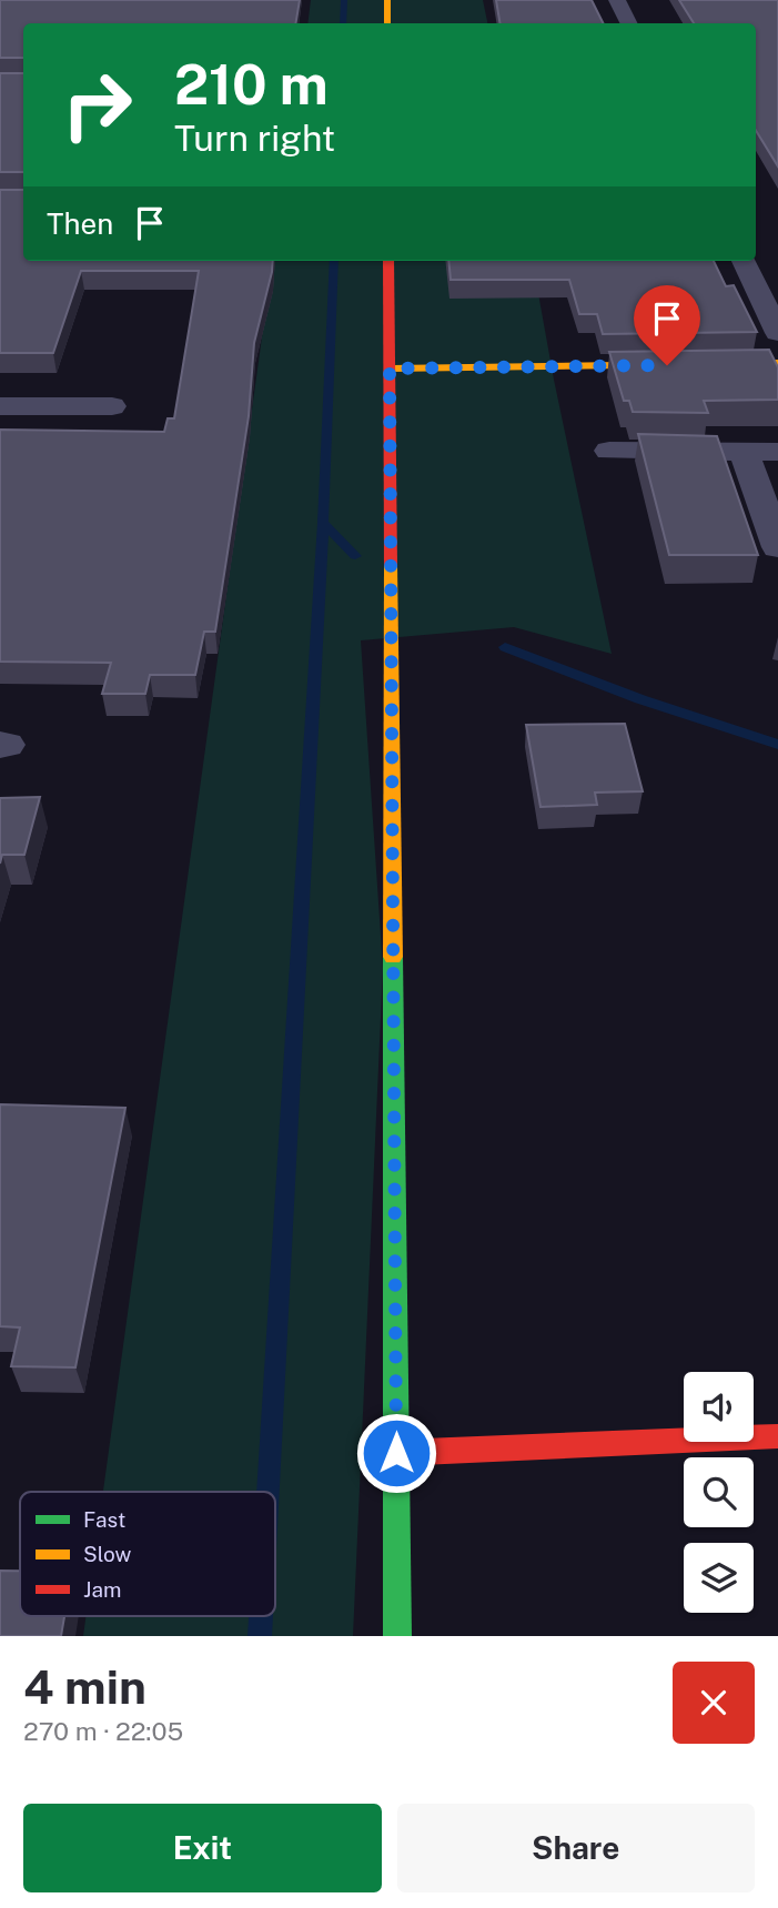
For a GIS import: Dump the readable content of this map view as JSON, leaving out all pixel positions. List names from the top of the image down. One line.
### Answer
{"legend":["Fast","Slow","Jam"],"page":{"turn":["210 m","Turn right"],"then":"Then","heading":["4 min","270 m · 22:05"],"buttons":["Exit","Share"]}}
